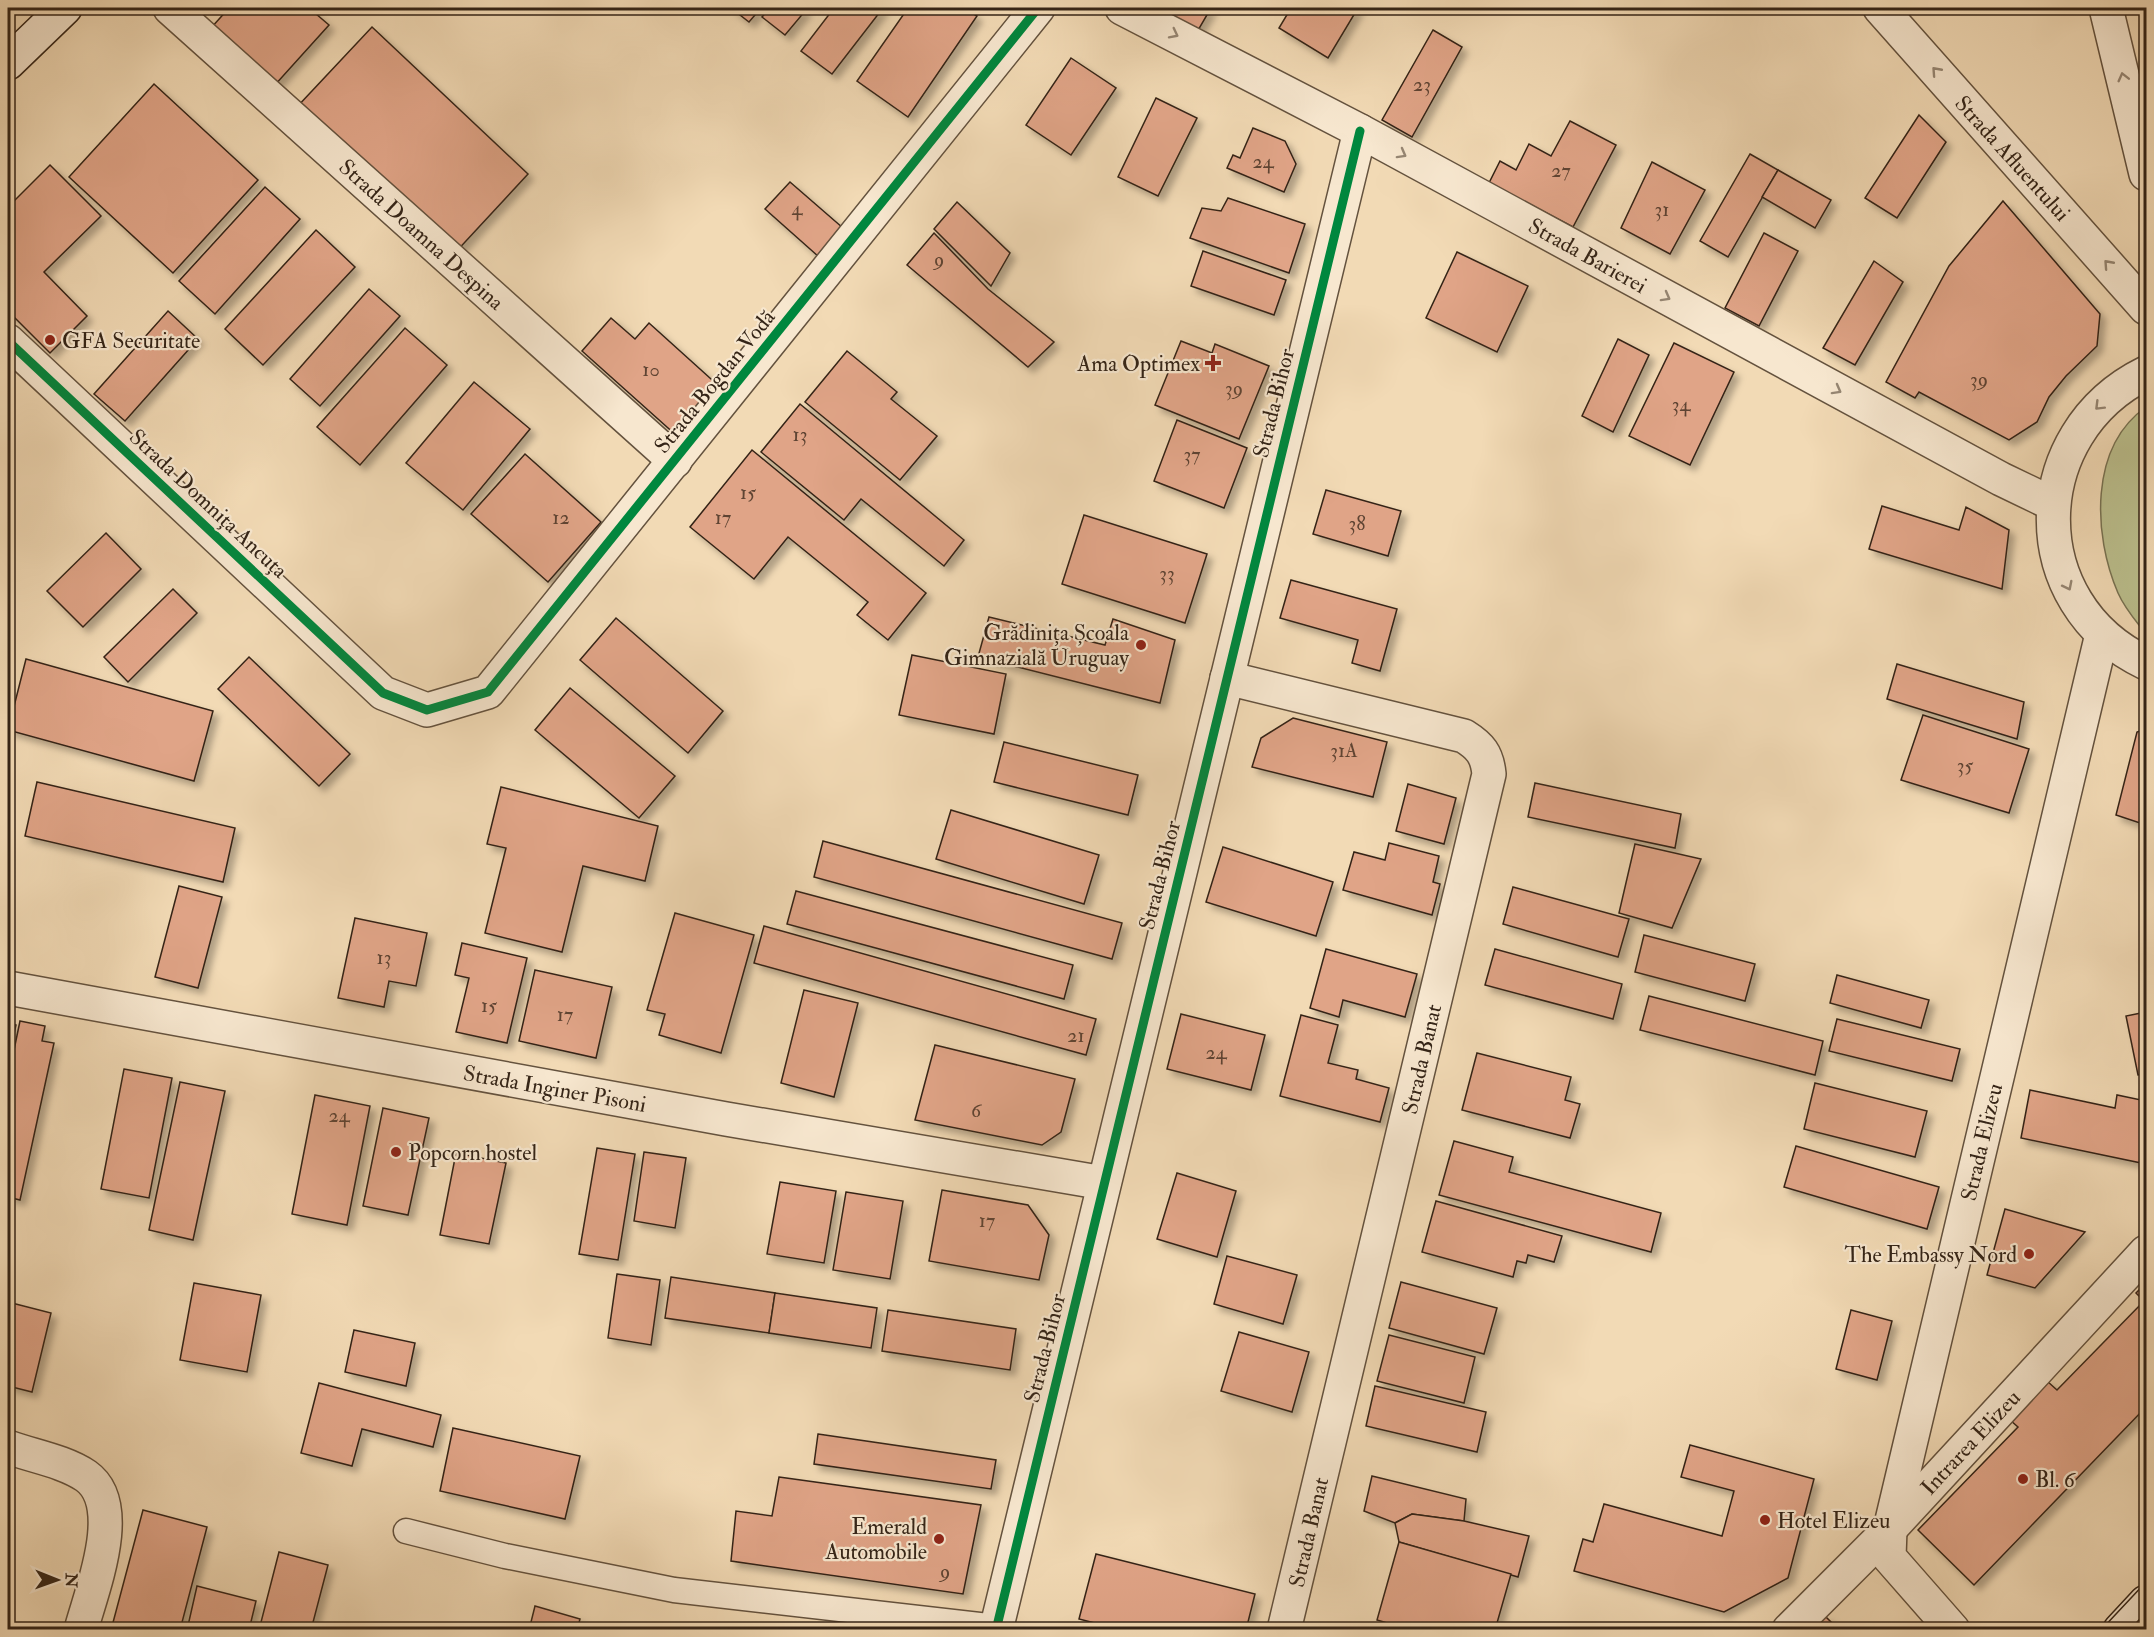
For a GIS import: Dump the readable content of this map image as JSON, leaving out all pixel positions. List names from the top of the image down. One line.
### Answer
{"streets":{"street":["Strada Afluentului","Strada Doamna Despina","Strada Barierei","Strada Bogdan Vodă","Strada Bihor","Strada Domnița Ancuța","Strada Banat","Strada Inginer Pisoni","Strada Elizeu","Intrarea Elizeu"]},"crossings":[["Strada Doamna Despina","Strada Bogdan Vodă"],["Strada Barierei","Strada Bihor"],["Strada Bogdan Vodă","Strada Domnița Ancuța"],["Strada Bihor","Strada Banat"],["Strada Bihor","Strada Inginer Pisoni"],["Strada Elizeu","Intrarea Elizeu"]],"one_way":["Strada Afluentului","Strada Barierei"],"places":{"other":["GFA Securitate","Grădinița Școala Gimnazială Uruguay","Popcorn hostel","The Embassy Nord","Bl. 6","Hotel Elizeu","Emerald Automobile"],"health":["Ama Optimex"]},"house_numbers":["23","24","27","4","31","9","10","39","39","34","13","37","15","12","17","38","33","31A","35","13","15","17","21","24","6","24","17","9"],"north":"right"}
